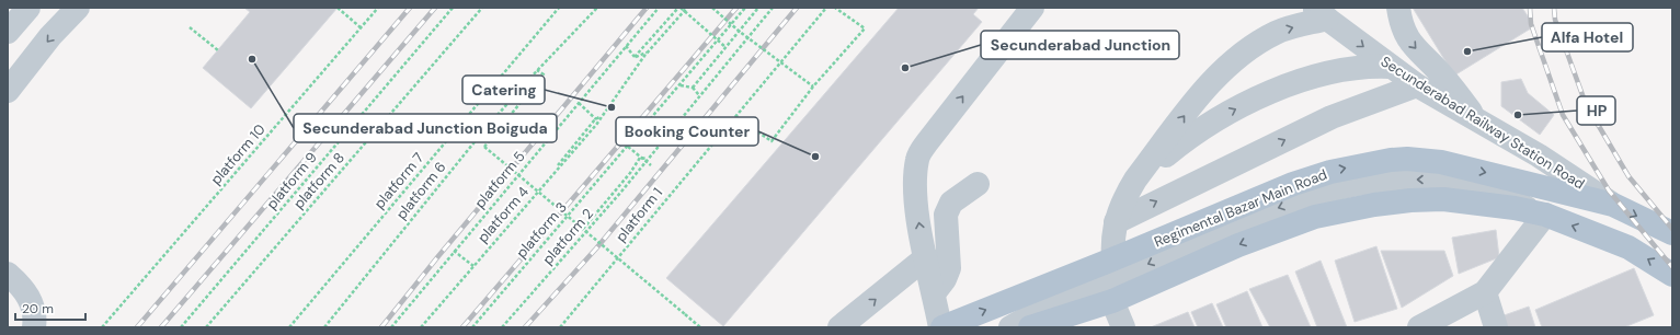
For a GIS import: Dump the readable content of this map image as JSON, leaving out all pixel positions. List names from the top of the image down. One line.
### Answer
{"streets":{"main road":["Regimental Bazar Main Road"],"street":["Secunderabad Railway Station Road"],"path":["platform 10","platform 5","platform 9","platform 8","platform 7","platform 6","platform 4","platform 1","platform 3","platform 2"]},"crossings":[["Secunderabad Railway Station Road","Regimental Bazar Main Road"],["platform 5","platform 4"]],"places":["Alfa Hotel","Secunderabad Junction Boiguda","Secunderabad Junction","Catering","HP","Booking Counter"],"scale_bar":"20 m"}
